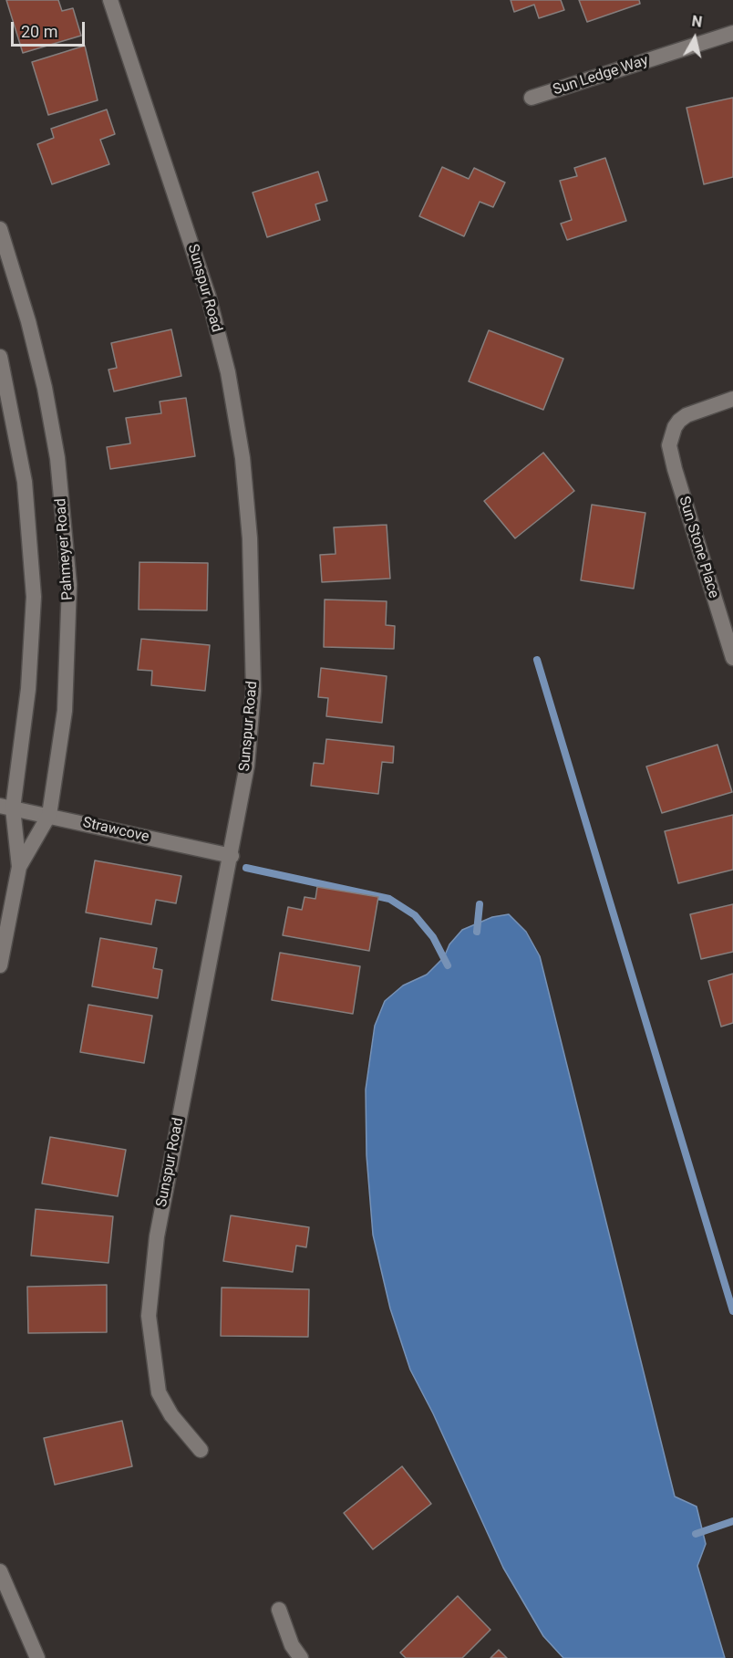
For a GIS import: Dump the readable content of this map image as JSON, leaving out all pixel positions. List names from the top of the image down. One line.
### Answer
{"streets":{"street":["Sun Ledge Way","Sunspur Road","Sun Stone Place","Pahmeyer Road","Strawcove"]},"crossings":[["Sunspur Road","Strawcove"],["Pahmeyer Road","Strawcove"]],"scale_bar":"20 m","north":"top"}
